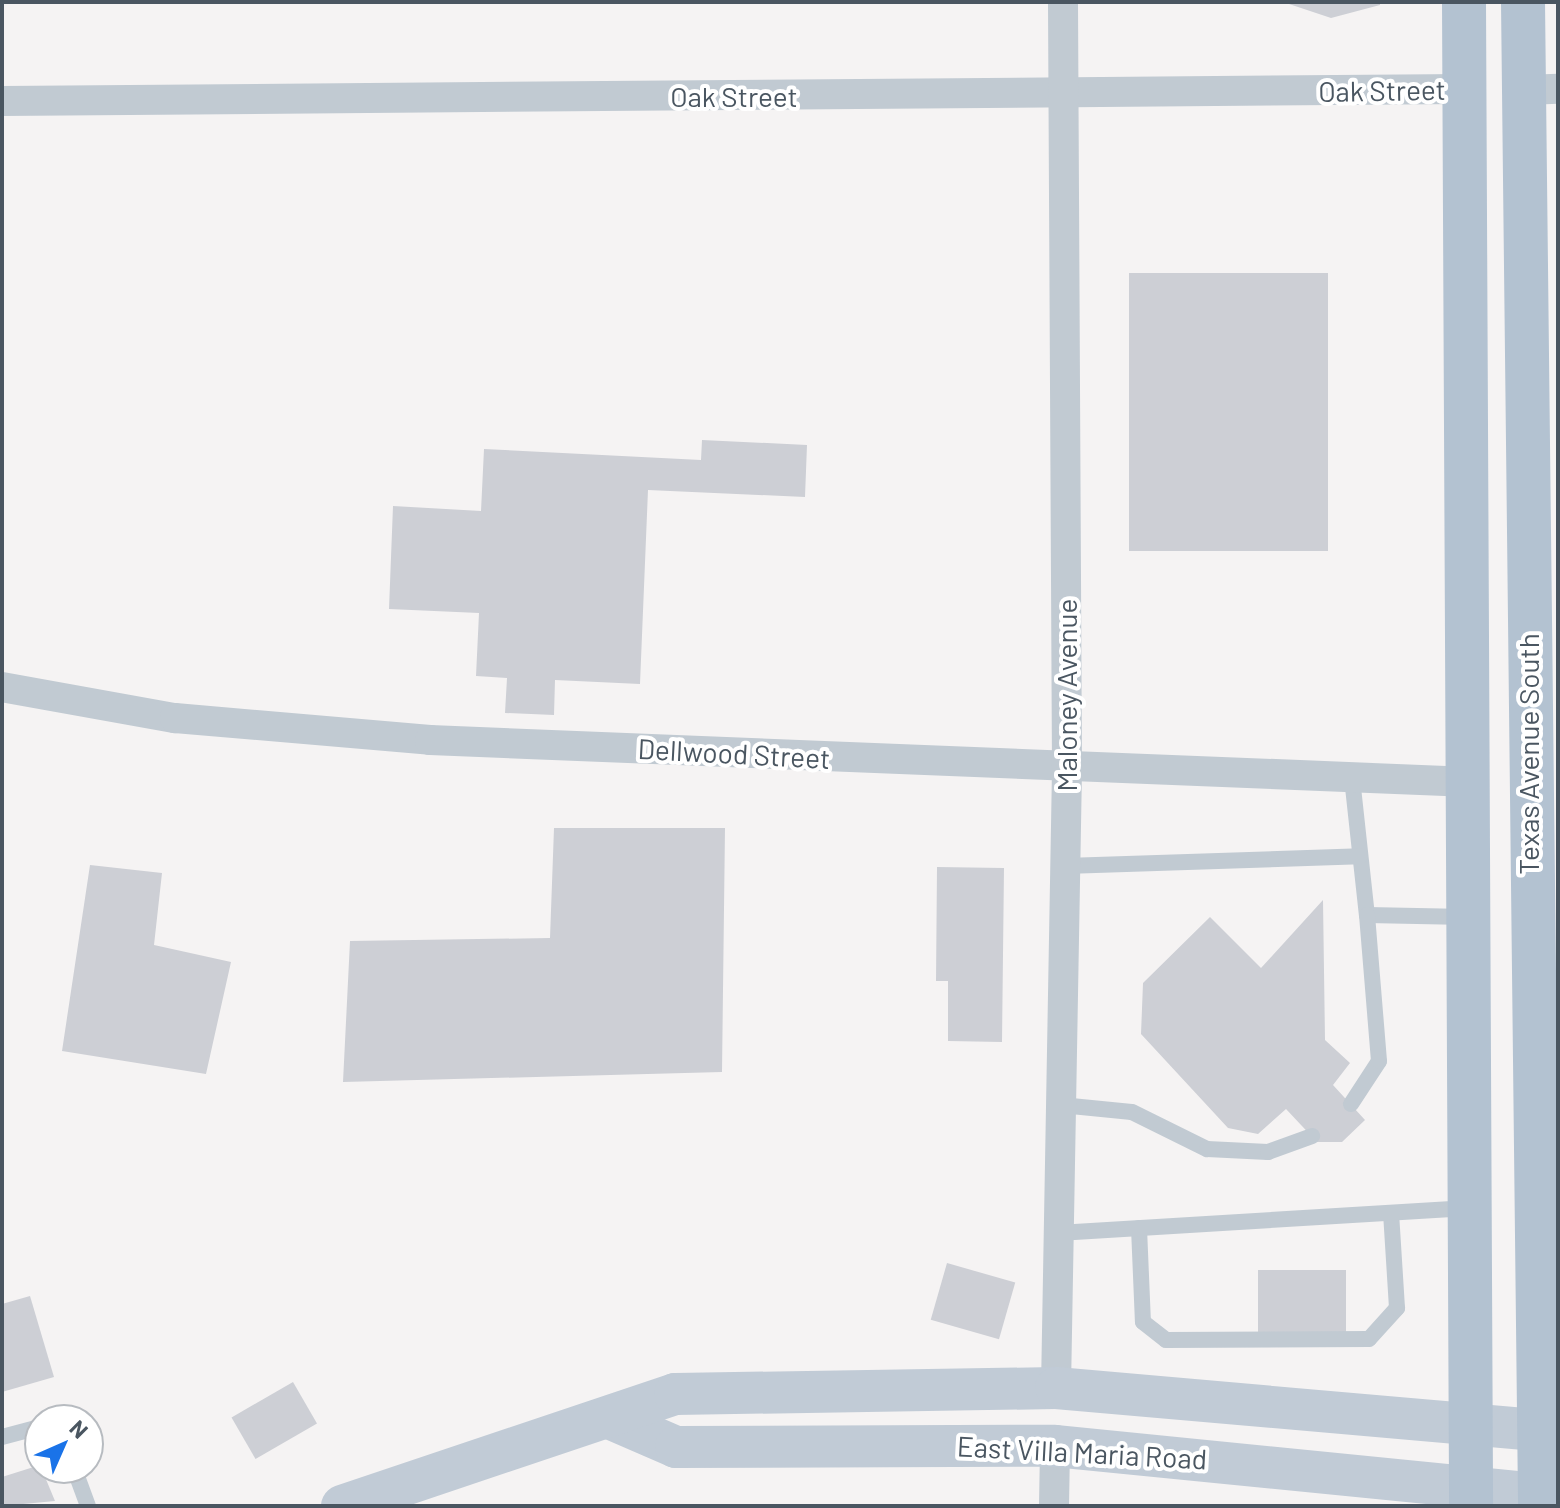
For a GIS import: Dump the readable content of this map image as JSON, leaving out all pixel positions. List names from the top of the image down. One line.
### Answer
{"streets":{"main road":["Texas Avenue South","East Villa Maria Road"],"street":["Oak Street","Maloney Avenue","Dellwood Street"]},"crossings":[["Oak Street","Maloney Avenue"],["Oak Street","Texas Avenue South"],["Maloney Avenue","Dellwood Street"],["Maloney Avenue","East Villa Maria Road"],["Dellwood Street","Texas Avenue South"],["Texas Avenue South","East Villa Maria Road"]],"north":"top right"}
